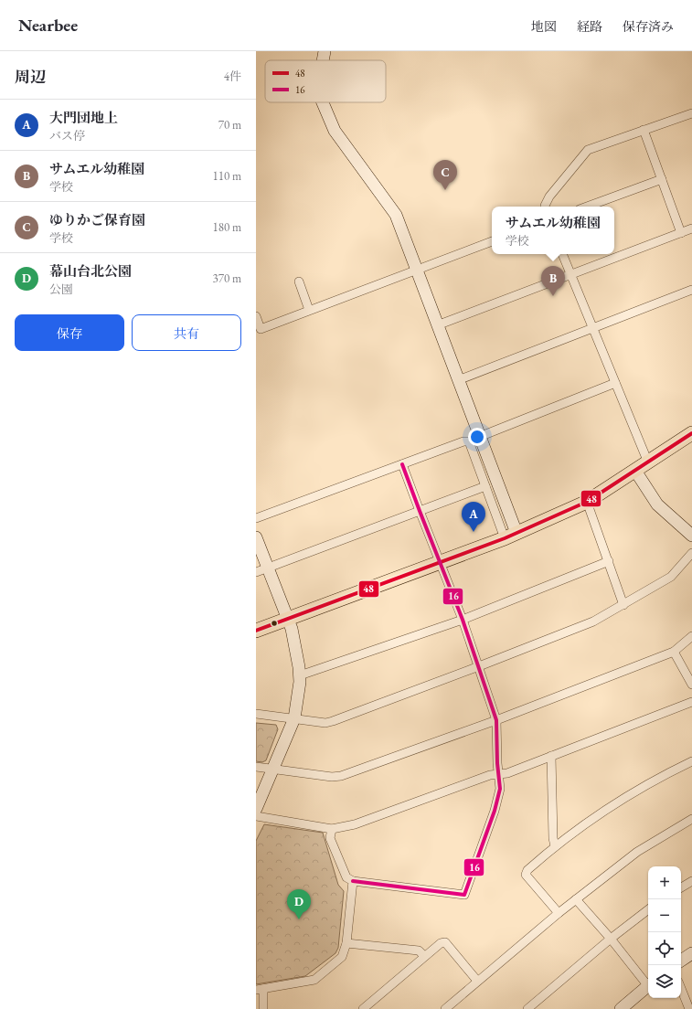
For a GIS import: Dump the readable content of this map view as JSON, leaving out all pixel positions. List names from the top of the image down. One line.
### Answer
{"lines":["transit line 48","transit line 16"],"legend":["48","16"],"page":{"header":"Nearbee","nav":["地図","経路","保存済み"],"heading":["周辺","4件"],"list":[{"mark":"A","name":"大門団地上","note":"バス停","value":"70 m"},{"mark":"B","name":"サムエル幼稚園","note":"学校","value":"110 m"},{"mark":"C","name":"ゆりかご保育園","note":"学校","value":"180 m"},{"mark":"D","name":"幕山台北公園","note":"公園","value":"370 m"}],"pins":["C","B","A","D"],"popup":["サムエル幼稚園","学校"],"buttons":["保存","共有"],"map_buttons":["+","−"]}}
